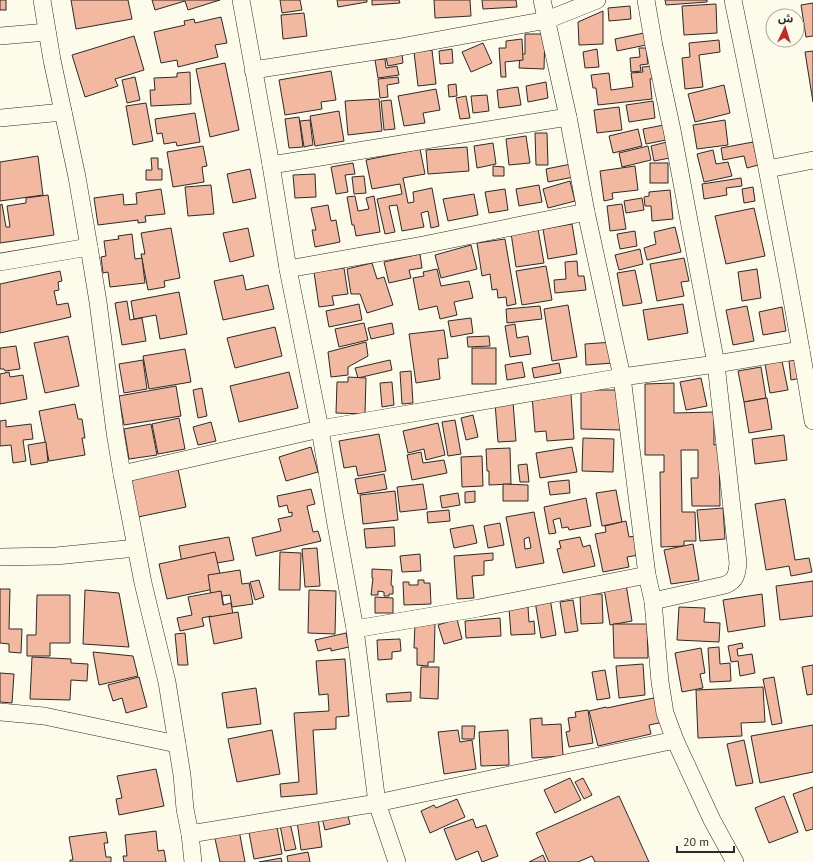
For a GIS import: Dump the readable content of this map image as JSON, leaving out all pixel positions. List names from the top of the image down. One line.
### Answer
{"scale_bar":"20 m","north":"top"}
